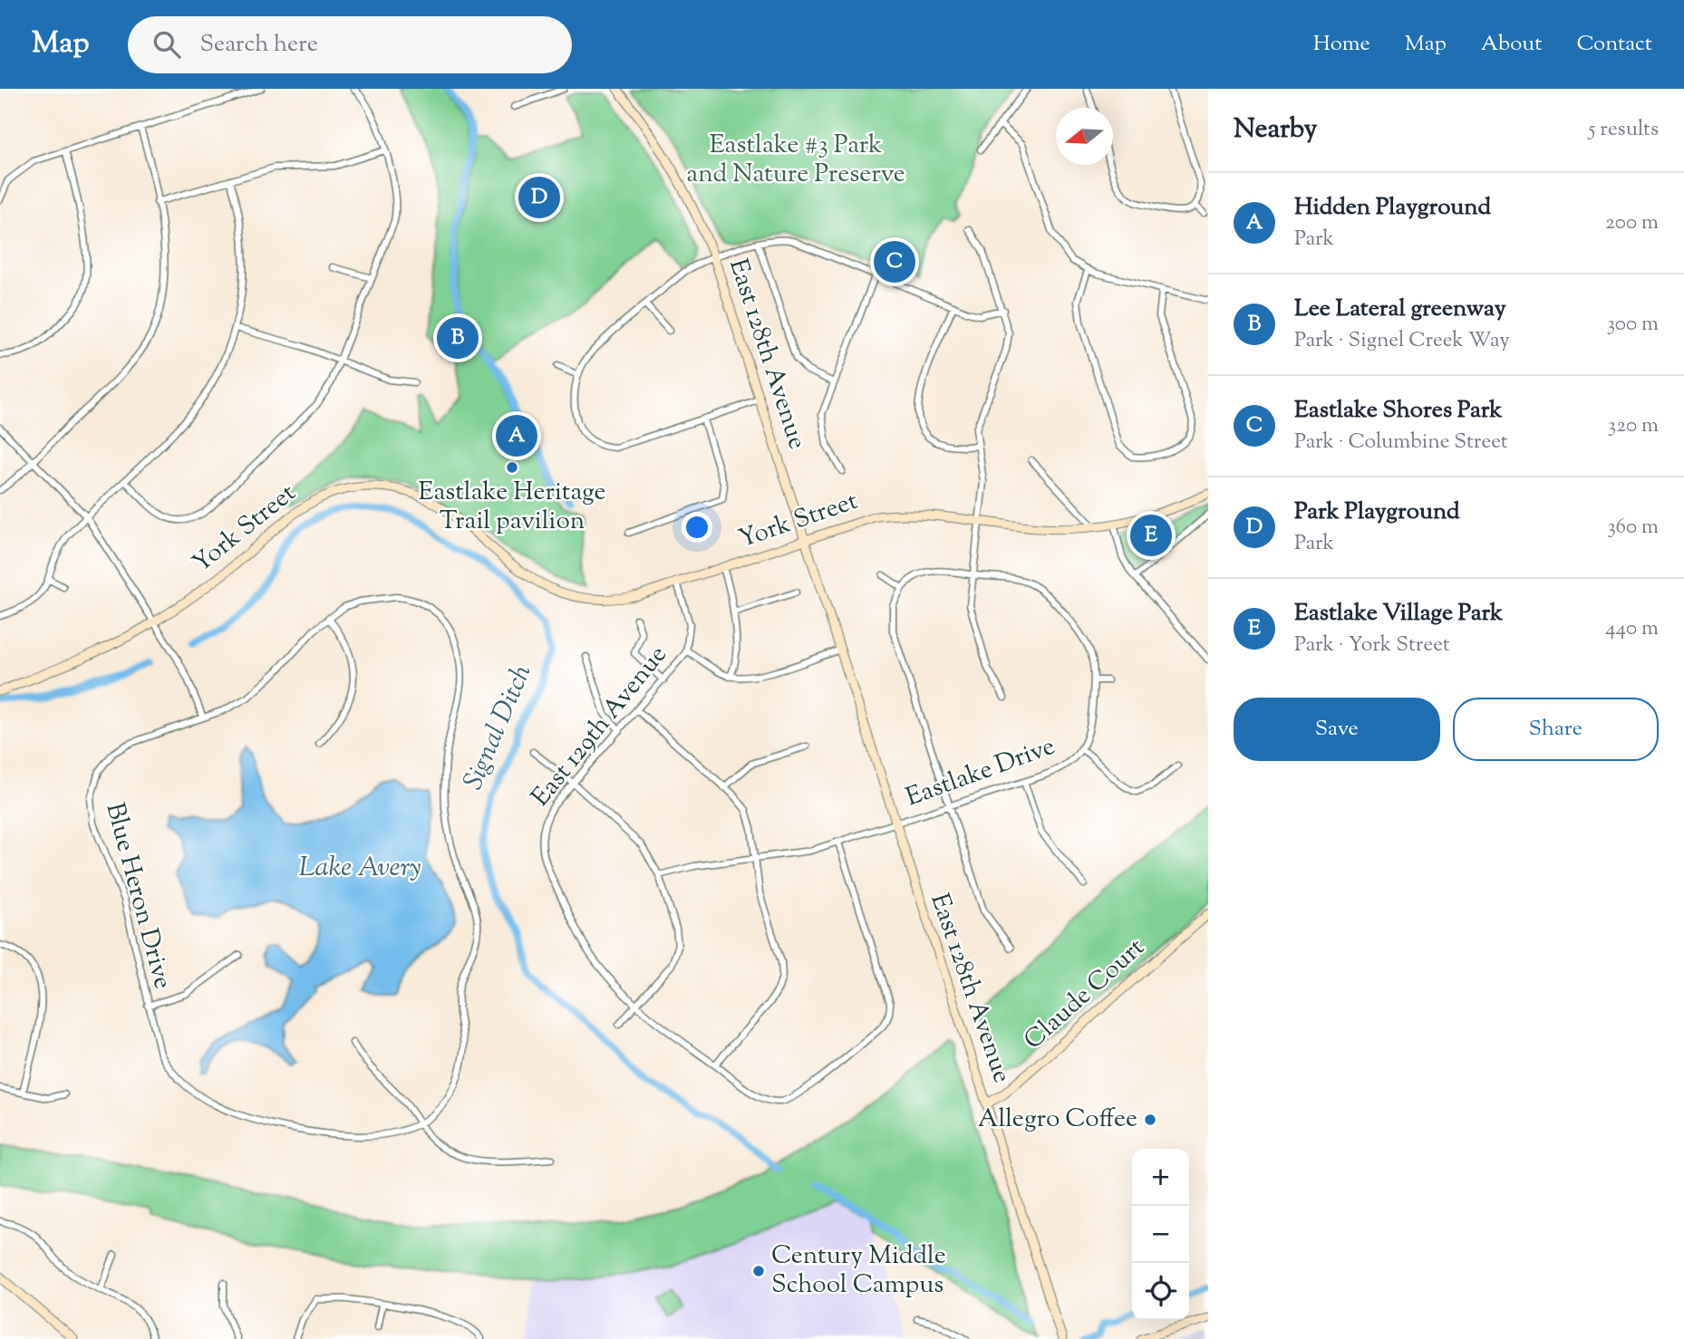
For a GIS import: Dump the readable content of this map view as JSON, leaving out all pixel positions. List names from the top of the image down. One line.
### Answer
{"streets":{"street":["East 128th Avenue","York Street","East 129th Avenue","Eastlake Drive","Blue Heron Drive","Claude Court"]},"crossings":[["East 128th Avenue","York Street"],["East 128th Avenue","Eastlake Drive"],["East 128th Avenue","Claude Court"],["York Street","East 129th Avenue"],["East 129th Avenue","Eastlake Drive"]],"water":["Signal Ditch","Lake Avery"],"parks":["Eastlake #3 Park and Nature Preserve"],"places":["Eastlake Heritage Trail pavilion","Allegro Coffee","Century Middle School Campus"],"north":"left","page":{"header":"Map","search":"Search here","nav":["Home","Map","About","Contact"],"heading":["Nearby","5 results"],"list":[{"mark":"A","name":"Hidden Playground","note":"Park","value":"200 m"},{"mark":"B","name":"Lee Lateral greenway","note":"Park · Signel Creek Way","value":"300 m"},{"mark":"C","name":"Eastlake Shores Park","note":"Park · Columbine Street","value":"320 m"},{"mark":"D","name":"Park Playground","note":"Park","value":"360 m"},{"mark":"E","name":"Eastlake Village Park","note":"Park · York Street","value":"440 m"}],"pins":["D","C","B","A","E"],"buttons":["Save","Share"],"map_buttons":["+","−"]}}
